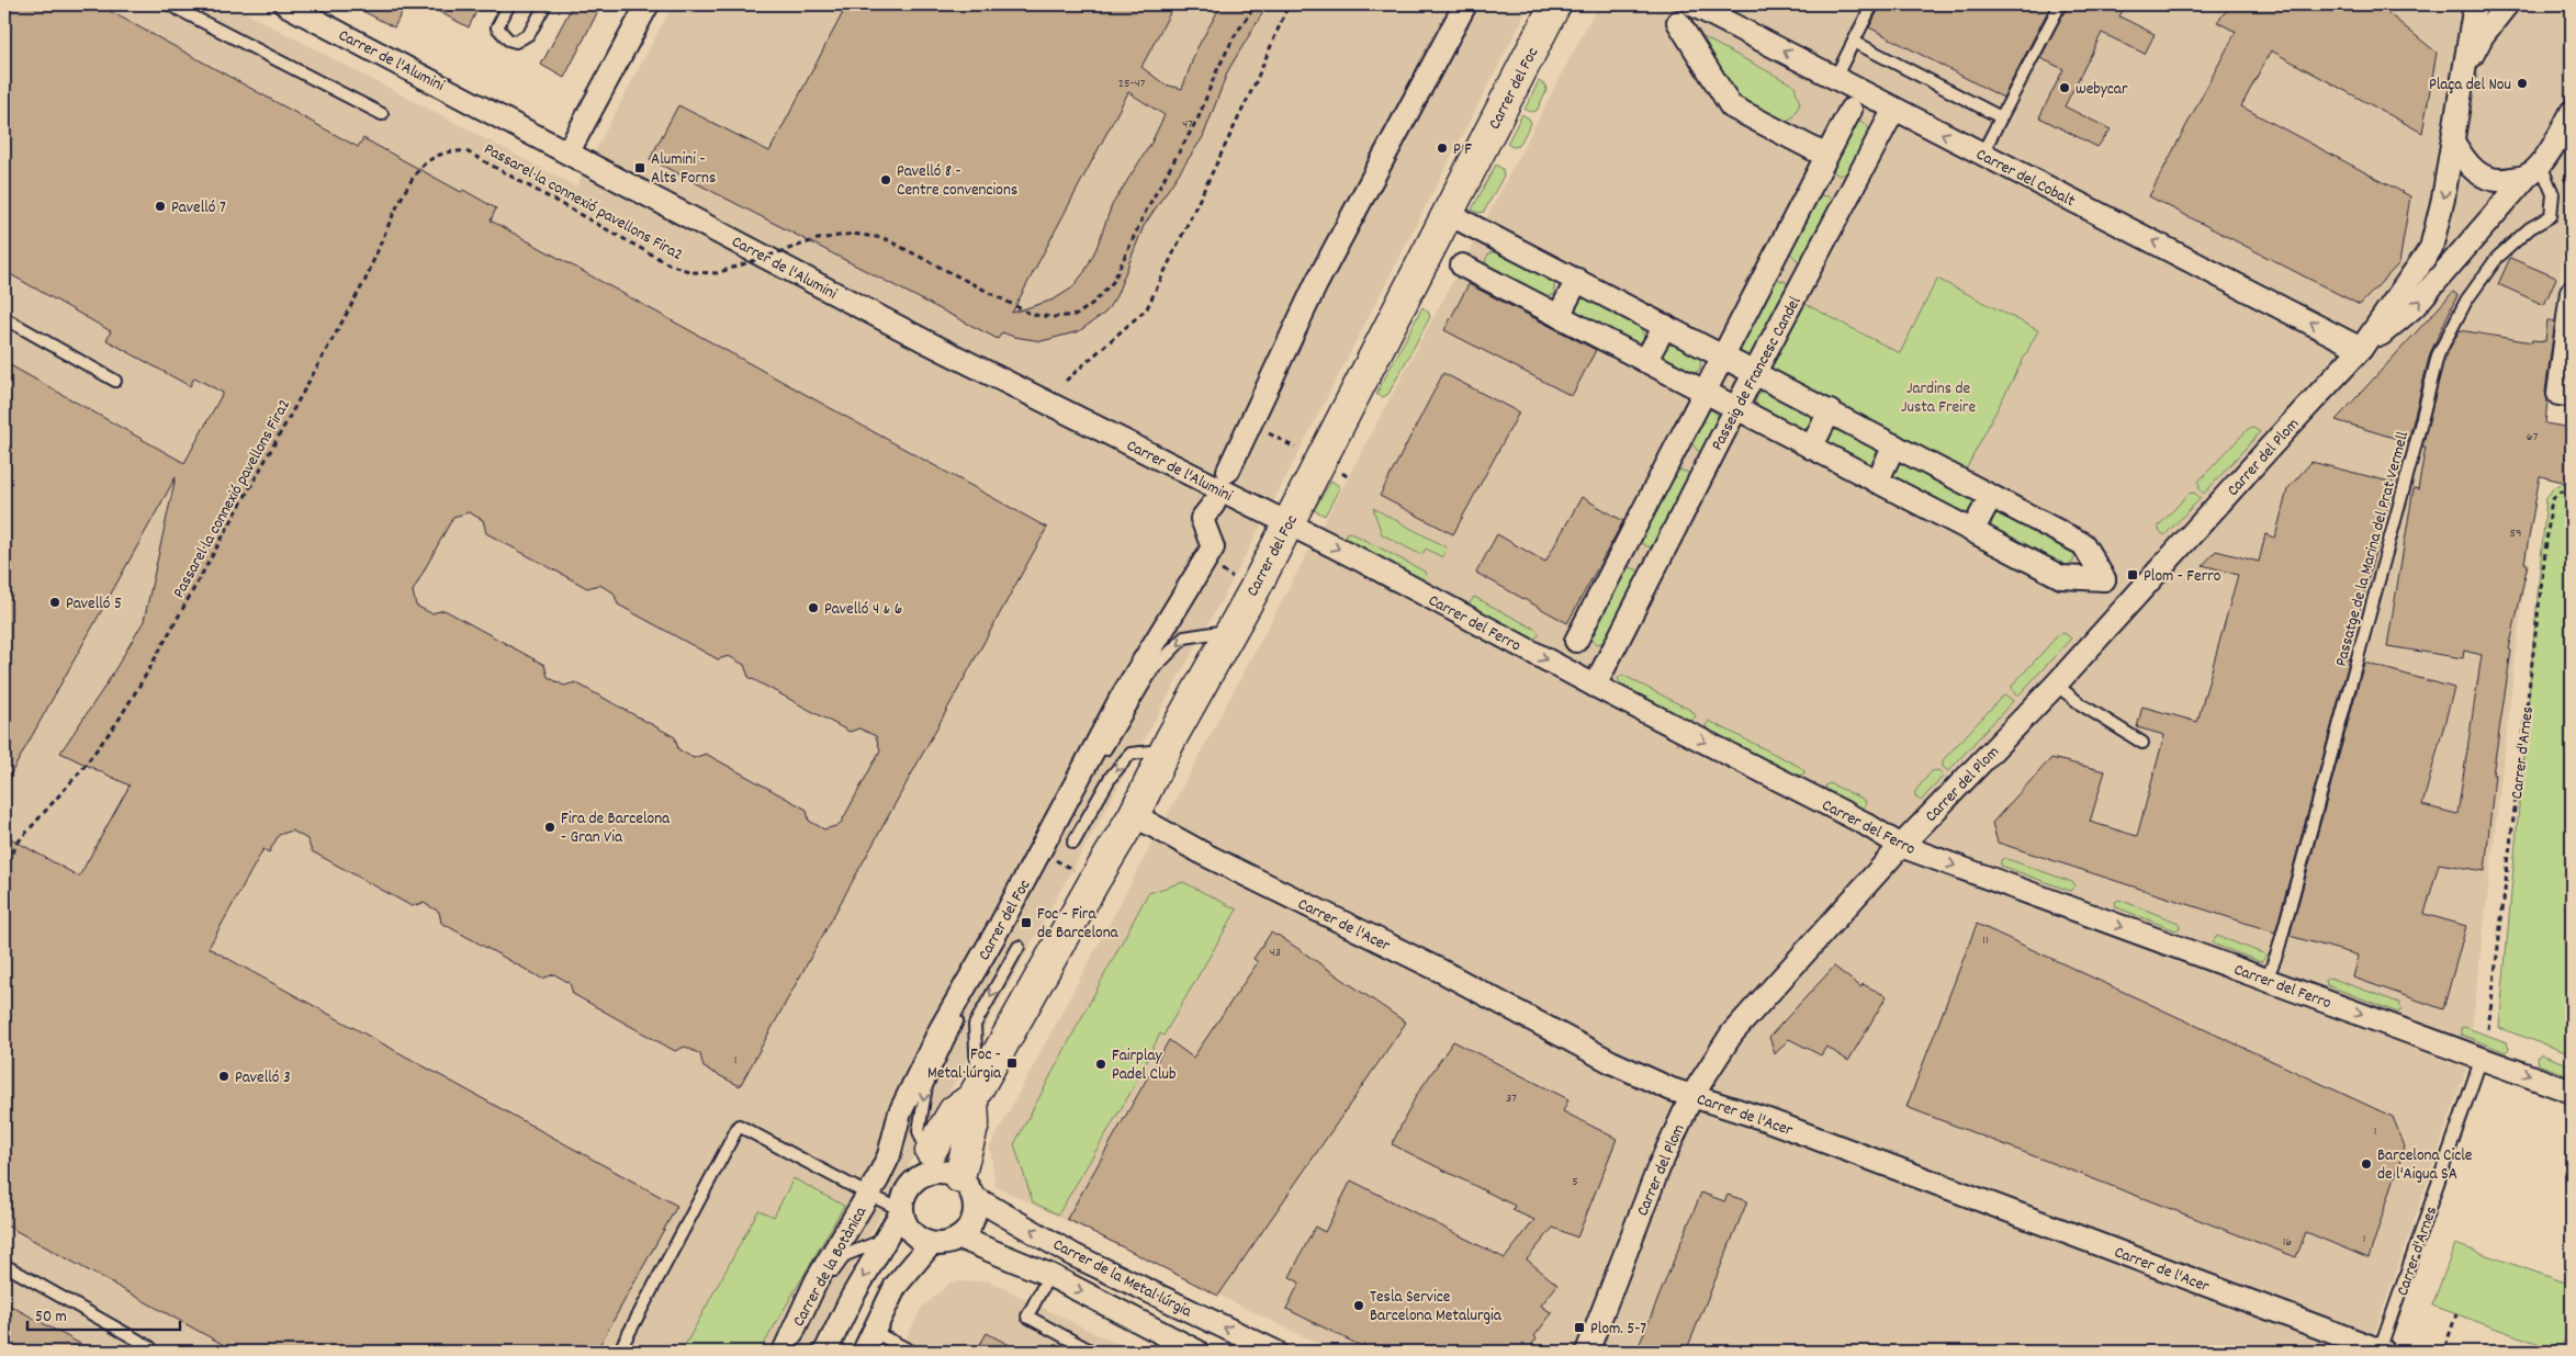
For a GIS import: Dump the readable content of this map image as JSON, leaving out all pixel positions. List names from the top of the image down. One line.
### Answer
{"streets":{"street":["Carrer de l'Alumini","Carrer del Foc","Carrer del Cobalt","Passeig de Francesc Candel","Carrer del Plom","Carrer del Ferro","Carrer de l'Acer","Carrer de la Botànica","Carrer de la Metal·lúrgia"],"lane":["Passatge de la Marina del Prat Vermell","Carrer d'Arnes"],"path":["Passarel·la connexió pavellons Fira2"]},"crossings":[["Carrer de l'Alumini","Carrer del Foc"],["Carrer de l'Alumini","Carrer del Ferro"],["Carrer del Foc","Carrer del Ferro"],["Carrer del Foc","Carrer de l'Acer"],["Carrer del Foc","Carrer de la Botànica"],["Carrer del Foc","Carrer de la Metal·lúrgia"],["Carrer del Cobalt","Passeig de Francesc Candel"],["Carrer del Cobalt","Carrer del Plom"],["Passeig de Francesc Candel","Carrer del Ferro"],["Carrer del Plom","Carrer del Ferro"],["Carrer del Plom","Carrer de l'Acer"],["Passatge de la Marina del Prat Vermell","Carrer del Ferro"],["Carrer del Ferro","Carrer d'Arnes"],["Carrer d'Arnes","Carrer de l'Acer"]],"one_way":["Carrer del Cobalt","Carrer del Ferro"],"parks":["Jardins de Justa Freire"],"places":{"other":["Plaça del Nou","webycar","P F","Pavelló 8 - Centre convencions","Pavelló 7","Pavelló 5","Pavelló 4 & 6","Fira de Barcelona - Gran Via","Fairplay Padel Club","Pavelló 3","Barcelona Cicle de l'Aigua SA","Tesla Service Barcelona Metalurgia"],"transit":["Alumini - Alts Forns","Plom - Ferro","Foc - Fira de Barcelona","Foc - Metal·lúrgia","Plom. 5-7"]},"house_numbers":["25-47","47","67","59","11","43","1","37","1","5","1","16"],"scale_bar":"50 m"}
